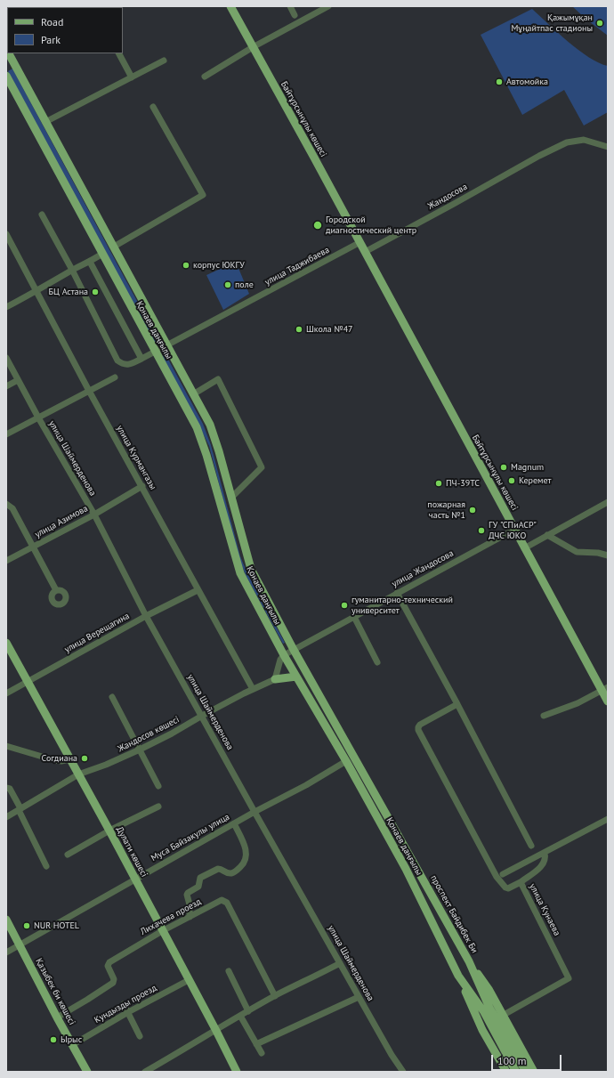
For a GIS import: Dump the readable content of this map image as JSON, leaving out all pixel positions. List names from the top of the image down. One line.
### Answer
{"streets":{"main road":["Байтұрсынұлы көшесі","Қонаев даңғылы","Дулати көшесі","проспект Байдибек Би","Қазыбек би көшесі"],"street":["Жандосова","улица Таджибаева","улица Курмангазы","улица Шаймерденова","улица Азимова","улица Жандосова","улица Верещагина","Жандосов көшесі","Муса Байзакулы улица","улица Кунаева","Лихачева проезд","Кундызды проезд"]},"crossings":[["Байтұрсынұлы көшесі","Жандосова"],["Байтұрсынұлы көшесі","улица Таджибаева"],["Байтұрсынұлы көшесі","улица Жандосова"],["улица Таджибаева","Қонаев даңғылы"],["Қонаев даңғылы","улица Жандосова"],["Қонаев даңғылы","Муса Байзакулы улица"],["Қонаев даңғылы","проспект Байдибек Би"],["улица Курмангазы","улица Азимова"],["улица Курмангазы","улица Верещагина"],["улица Курмангазы","Жандосов көшесі"],["улица Шаймерденова","улица Азимова"],["улица Шаймерденова","улица Верещагина"],["улица Шаймерденова","Жандосов көшесі"],["улица Шаймерденова","Муса Байзакулы улица"],["улица Верещагина","Дулати көшесі"],["Жандосов көшесі","Дулати көшесі"],["Муса Байзакулы улица","Дулати көшесі"],["Муса Байзакулы улица","Қазыбек би көшесі"],["Дулати көшесі","Лихачева проезд"],["Дулати көшесі","Кундызды проезд"],["Лихачева проезд","Қазыбек би көшесі"],["Қазыбек би көшесі","Кундызды проезд"]],"places":["Қажымұқан Мұңайтпас стадионы","Автомойка","Городской диагностический центр","корпус ЮКГУ","поле","БЦ Астана","Школа №47","Magnum","Керемет","ПЧ-39ТС","пожарная часть №1","ГУ \"СПиАСР\" ДЧС ЮКО","гуманитарно-технический университет","Согдиана","NUR HOTEL","Ырыс"],"legend":["Road","Park"],"scale_bar":"100 m"}
